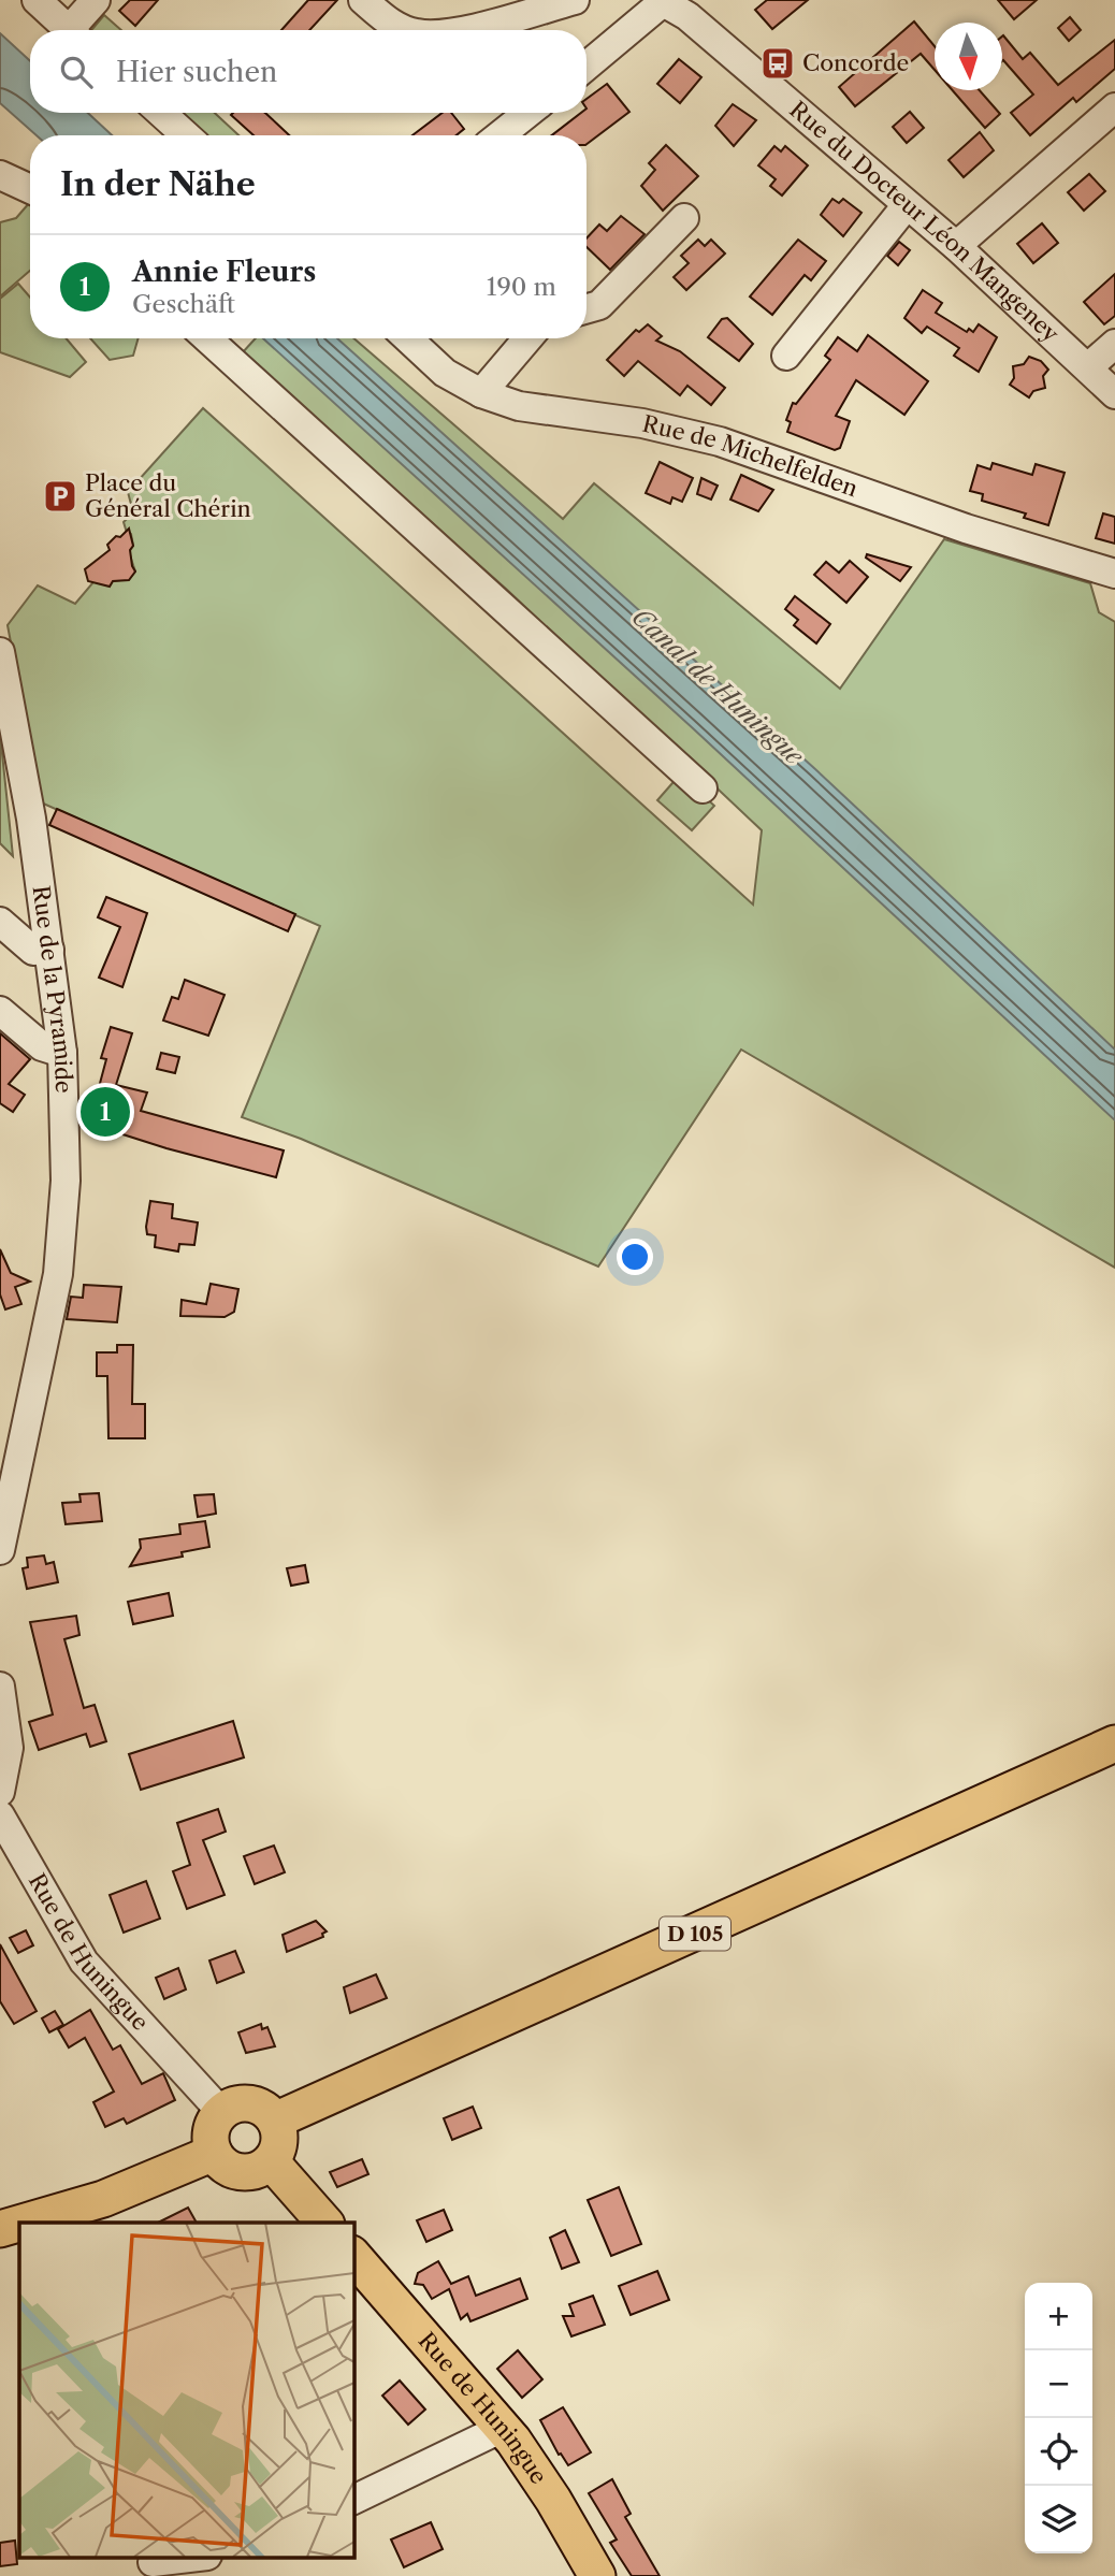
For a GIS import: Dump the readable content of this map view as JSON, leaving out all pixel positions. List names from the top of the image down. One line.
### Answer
{"streets":{"main road":["D 105","Rue de Huningue"],"street":["Rue du Docteur Léon Mangeney","Rue de Michelfelden","Rue de la Pyramide"]},"crossings":[["D 105","Rue de Huningue"]],"water":["Canal de Huningue"],"places":{"bus stop":["Concorde"],"parking":["Place du Général Chérin"]},"north":"bottom","page":{"search":"Hier suchen","heading":"In der Nähe","list":[{"mark":"1","name":"Annie Fleurs","note":"Geschäft","value":"190 m"}],"pins":"1","map_buttons":["+","−"]}}
